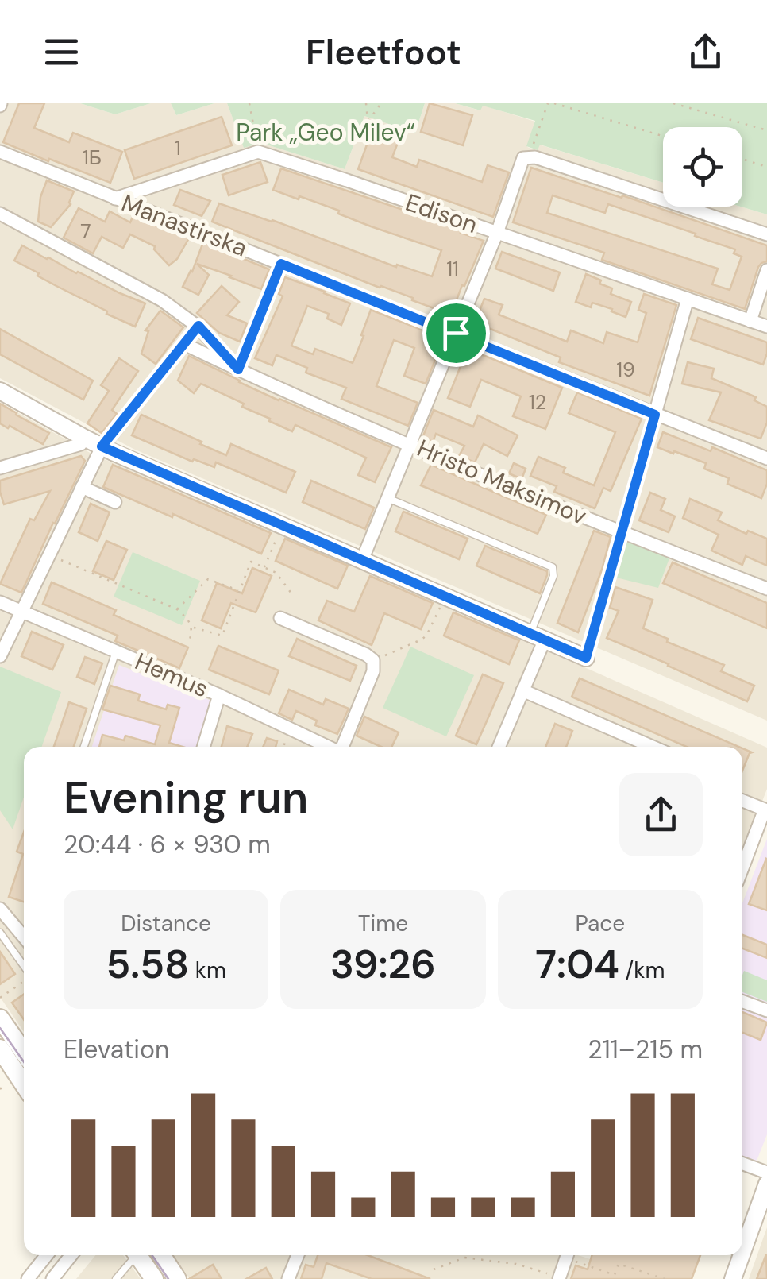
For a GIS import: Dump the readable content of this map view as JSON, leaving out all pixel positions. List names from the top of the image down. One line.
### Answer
{"streets":{"street":["Edison","Manastirska","Hristo Maksimov","Hemus"]},"crossings":[["Edison","Manastirska"]],"parks":["Park „Geo Milev“"],"house_numbers":["1","1Б","7","11","19","12"],"page":{"header":"Fleetfoot","heading":["Evening run","20:44 · 6 × 930 m"],"stats":[["Distance","5.58 km"],["Time","39:26"],["Pace","7:04 /km"]],"chart":["Elevation","211–215 m"]}}
